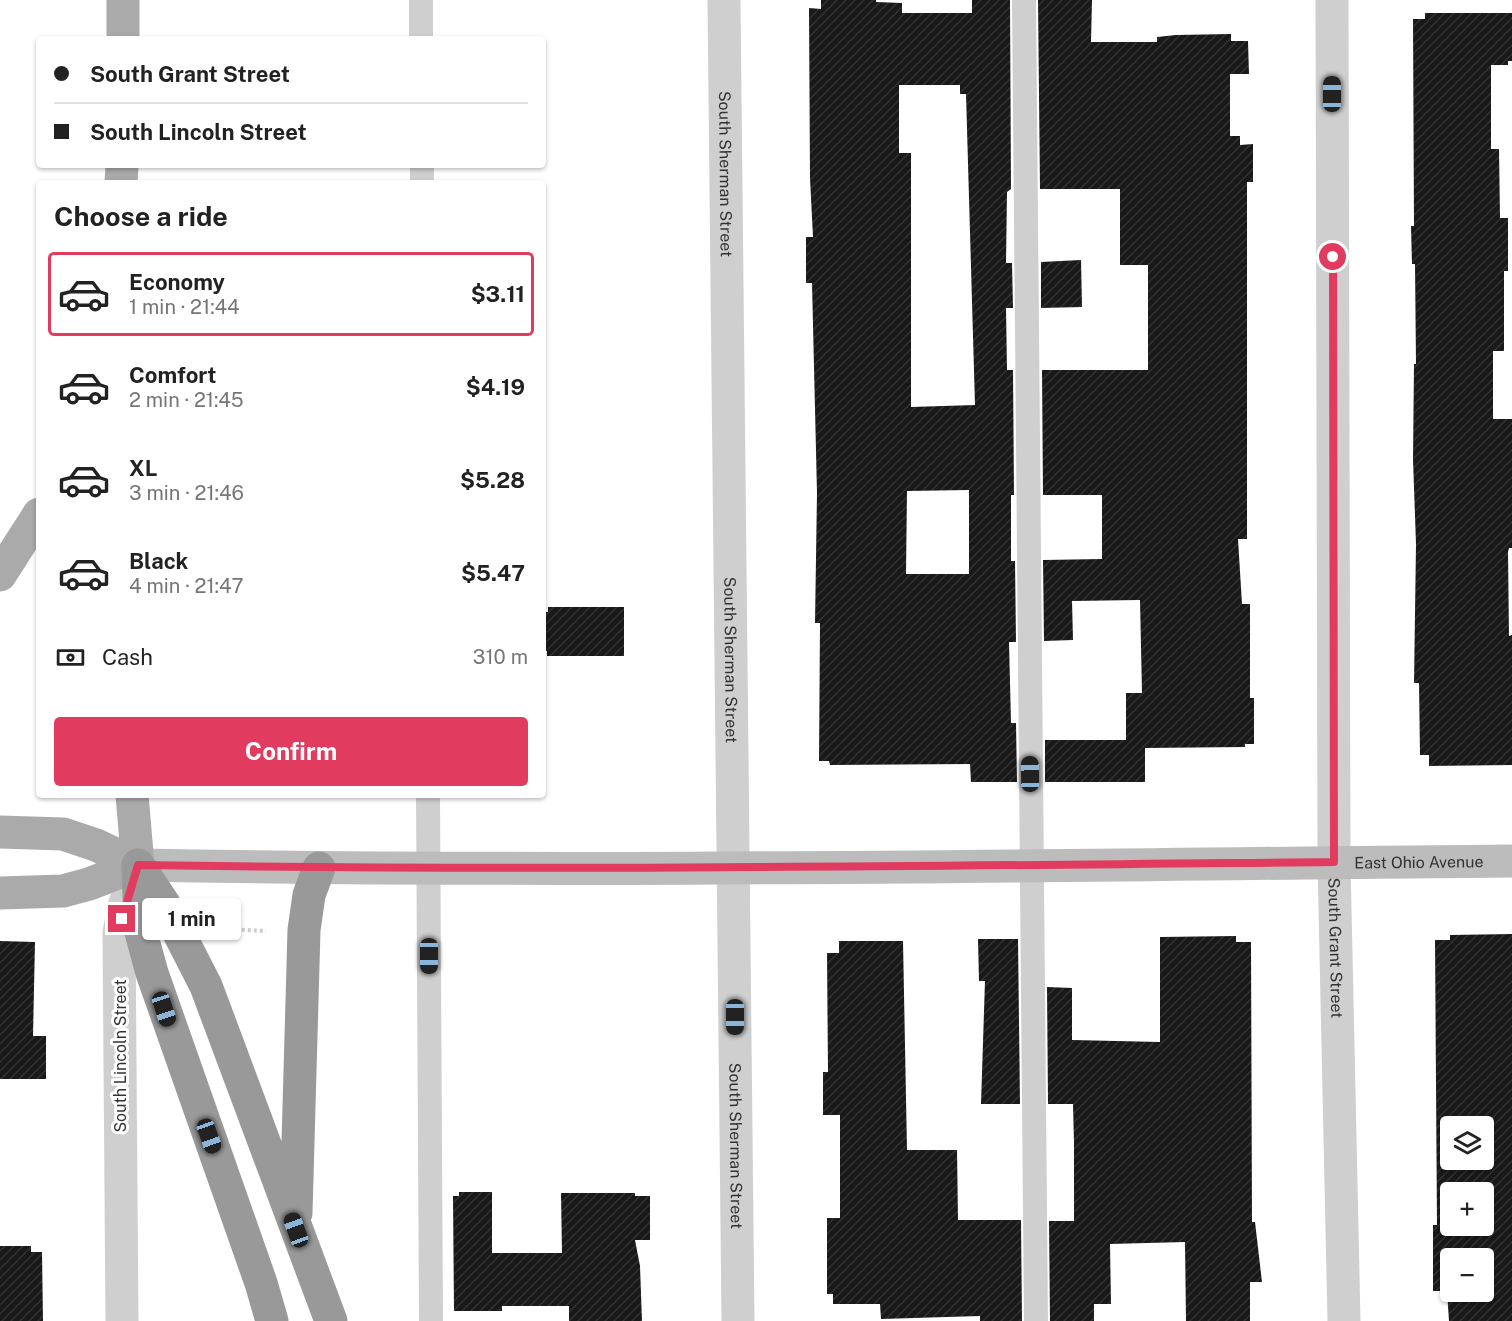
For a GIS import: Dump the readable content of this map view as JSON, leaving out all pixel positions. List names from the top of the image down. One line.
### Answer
{"streets":{"main road":["East Ohio Avenue","South Lincoln Street"],"street":["South Sherman Street","South Grant Street"]},"crossings":[["South Sherman Street","East Ohio Avenue"],["East Ohio Avenue","South Grant Street"],["East Ohio Avenue","South Lincoln Street"]],"page":{"banner":["South Grant Street","South Lincoln Street"],"heading":"Choose a ride","list":[{"name":"Economy","note":"1 min · 21:44","value":"$3.11"},{"name":"Comfort","note":"2 min · 21:45","value":"$4.19"},{"name":"XL","note":"3 min · 21:46","value":"$5.28"},{"name":"Black","note":"4 min · 21:47","value":"$5.47"}],"pay":["Cash","310 m"],"buttons":"Confirm","bubble":"1 min","map_buttons":["+","−"]}}
